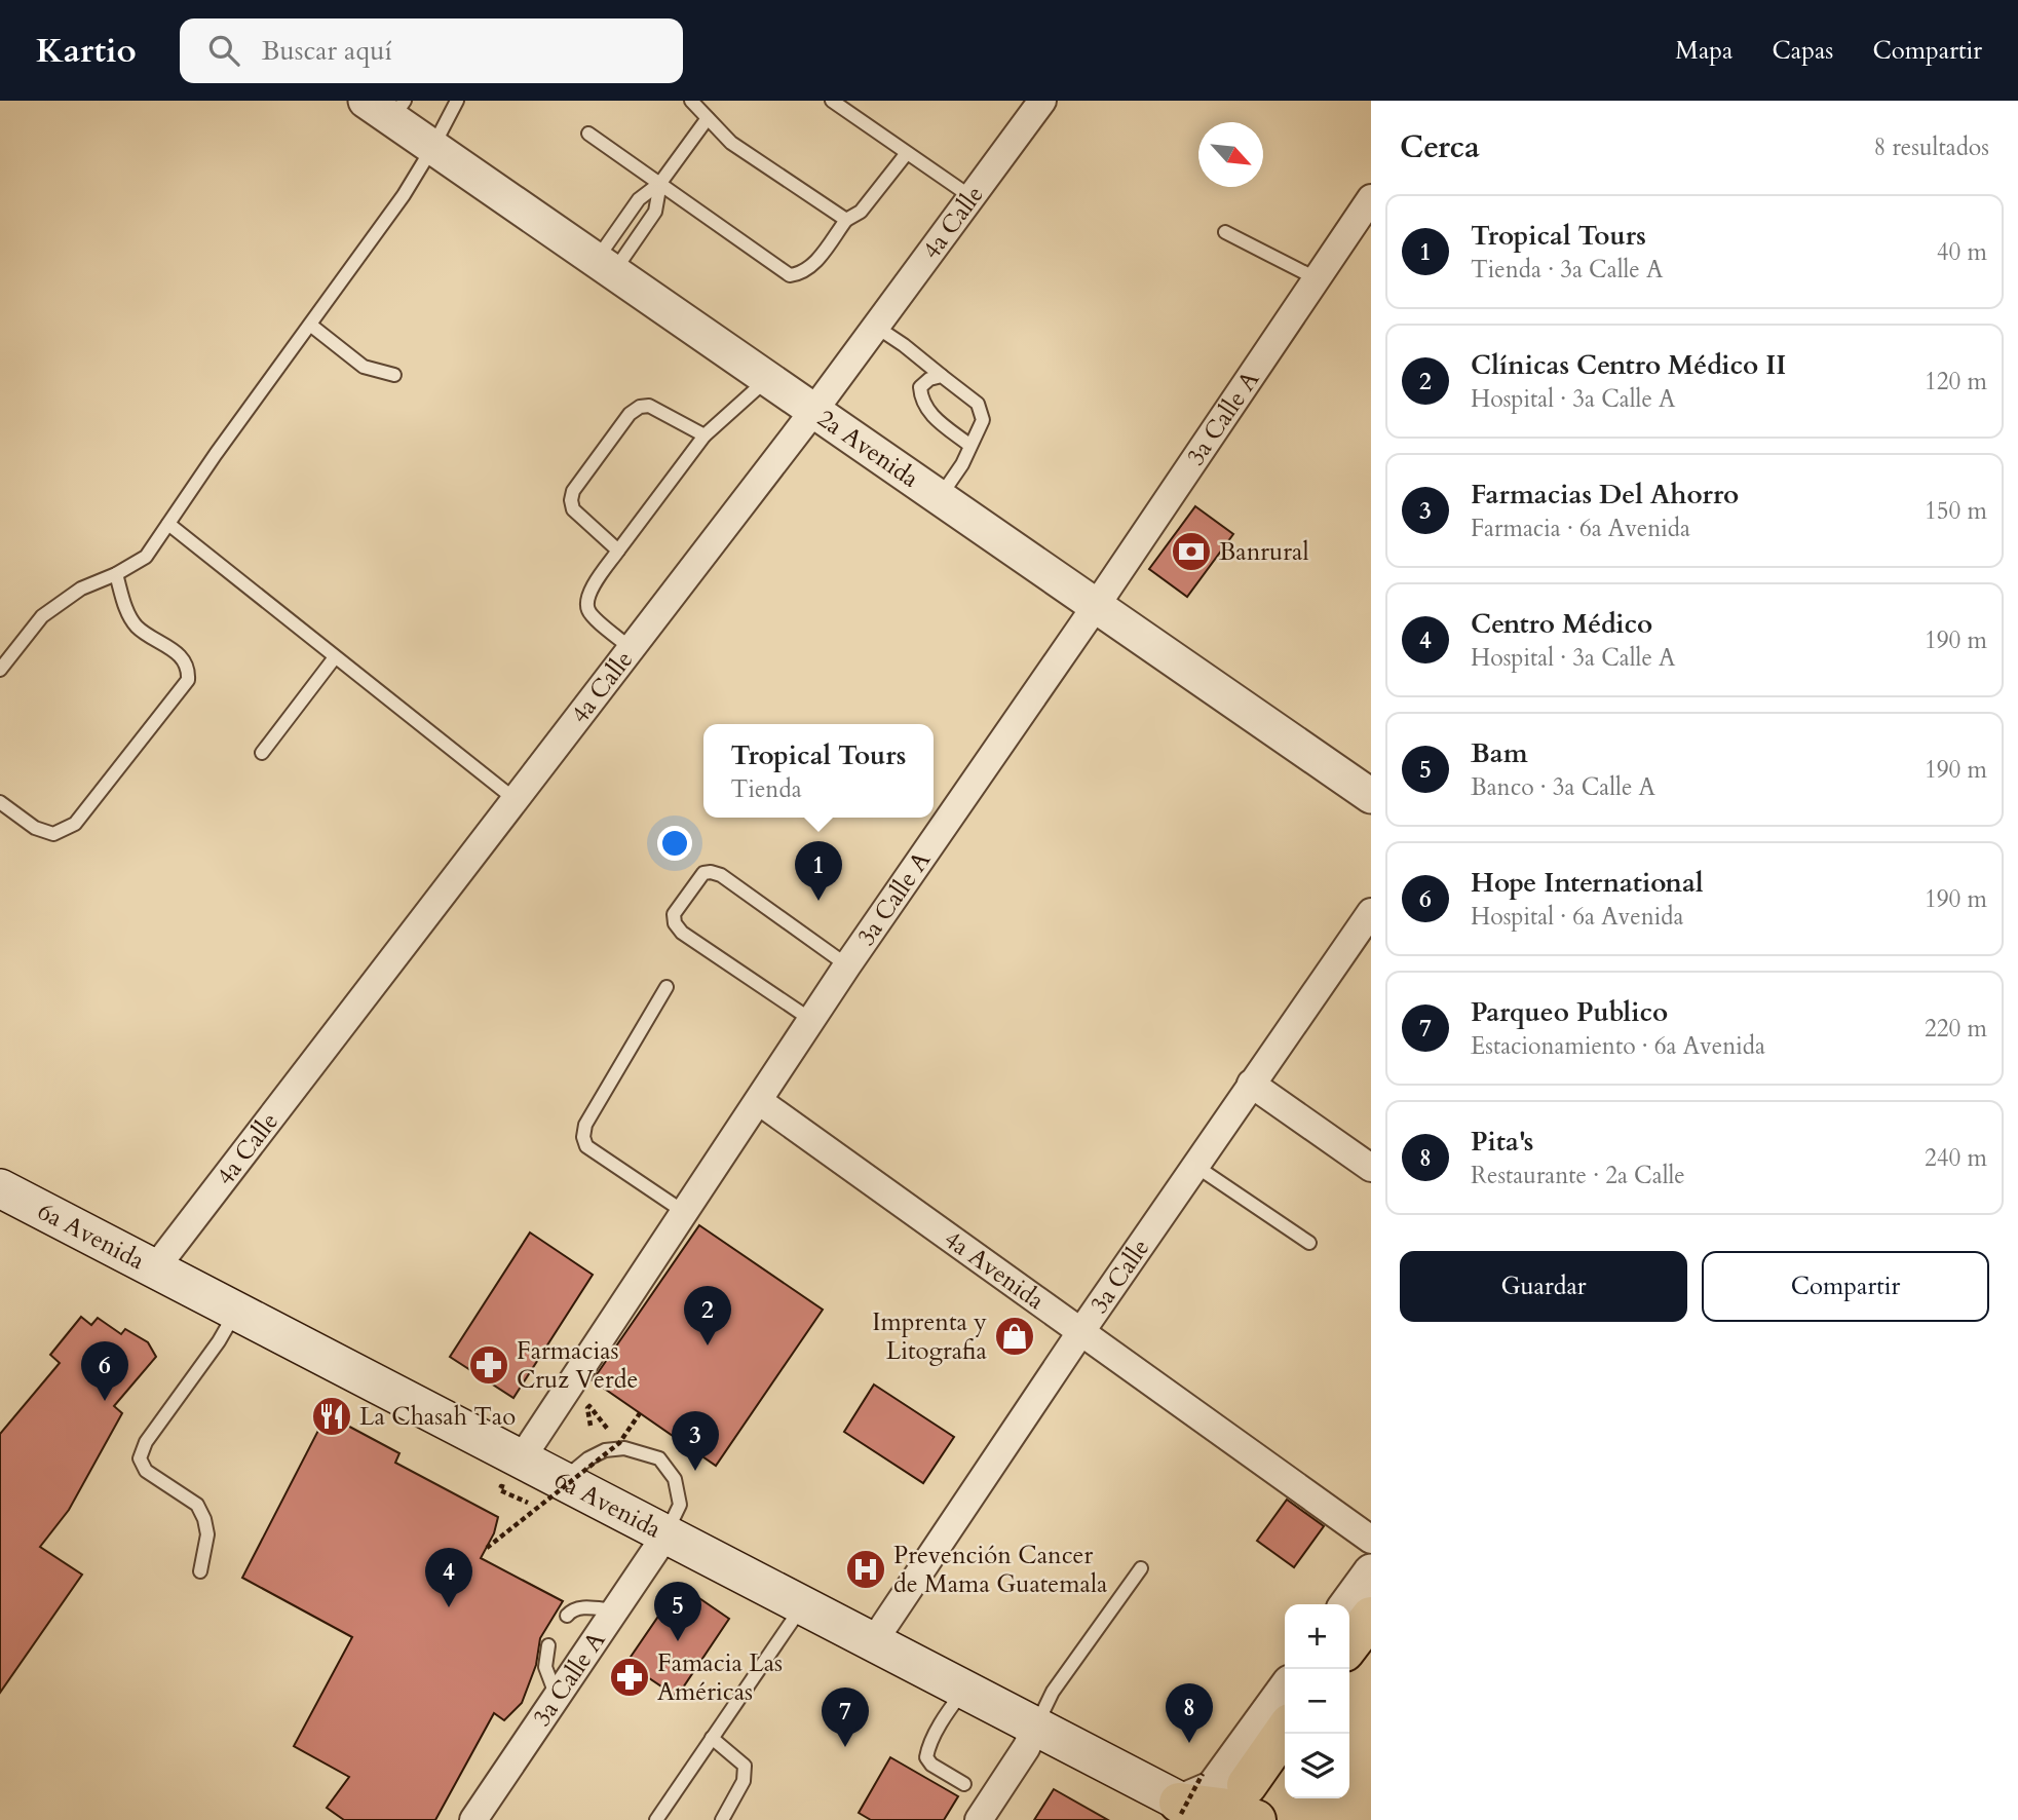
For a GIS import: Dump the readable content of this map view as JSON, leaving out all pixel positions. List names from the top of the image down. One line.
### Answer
{"streets":{"main road":["6a Avenida"],"street":["4a Calle","3a Calle A","2a Avenida","4a Avenida","3a Calle"]},"crossings":[["4a Calle","2a Avenida"],["4a Calle","6a Avenida"],["3a Calle A","2a Avenida"],["3a Calle A","6a Avenida"],["3a Calle A","4a Avenida"],["6a Avenida","3a Calle"],["4a Avenida","3a Calle"]],"places":{"bank":["Banrural"],"shop":["Imprenta y Litografia"],"pharmacy":["Farmacias Cruz Verde","Famacia Las Américas"],"restaurant":["La Chasah Tao"],"hospital":["Prevención Cancer de Mama Guatemala"]},"north":"bottom right","page":{"header":"Kartio","search":"Buscar aquí","nav":["Mapa","Capas","Compartir"],"heading":["Cerca","8 resultados"],"list":[{"mark":"1","name":"Tropical Tours","note":"Tienda · 3a Calle A","value":"40 m"},{"mark":"2","name":"Clínicas Centro Médico II","note":"Hospital · 3a Calle A","value":"120 m"},{"mark":"3","name":"Farmacias Del Ahorro","note":"Farmacia · 6a Avenida","value":"150 m"},{"mark":"4","name":"Centro Médico","note":"Hospital · 3a Calle A","value":"190 m"},{"mark":"5","name":"Bam","note":"Banco · 3a Calle A","value":"190 m"},{"mark":"6","name":"Hope International","note":"Hospital · 6a Avenida","value":"190 m"},{"mark":"7","name":"Parqueo Publico","note":"Estacionamiento · 6a Avenida","value":"220 m"},{"mark":"8","name":"Pita's","note":"Restaurante · 2a Calle","value":"240 m"}],"popup":["Tropical Tours","Tienda"],"pins":["1","2","6","3","4","5","8","7"],"buttons":["Guardar","Compartir"],"map_buttons":["+","−"]}}
